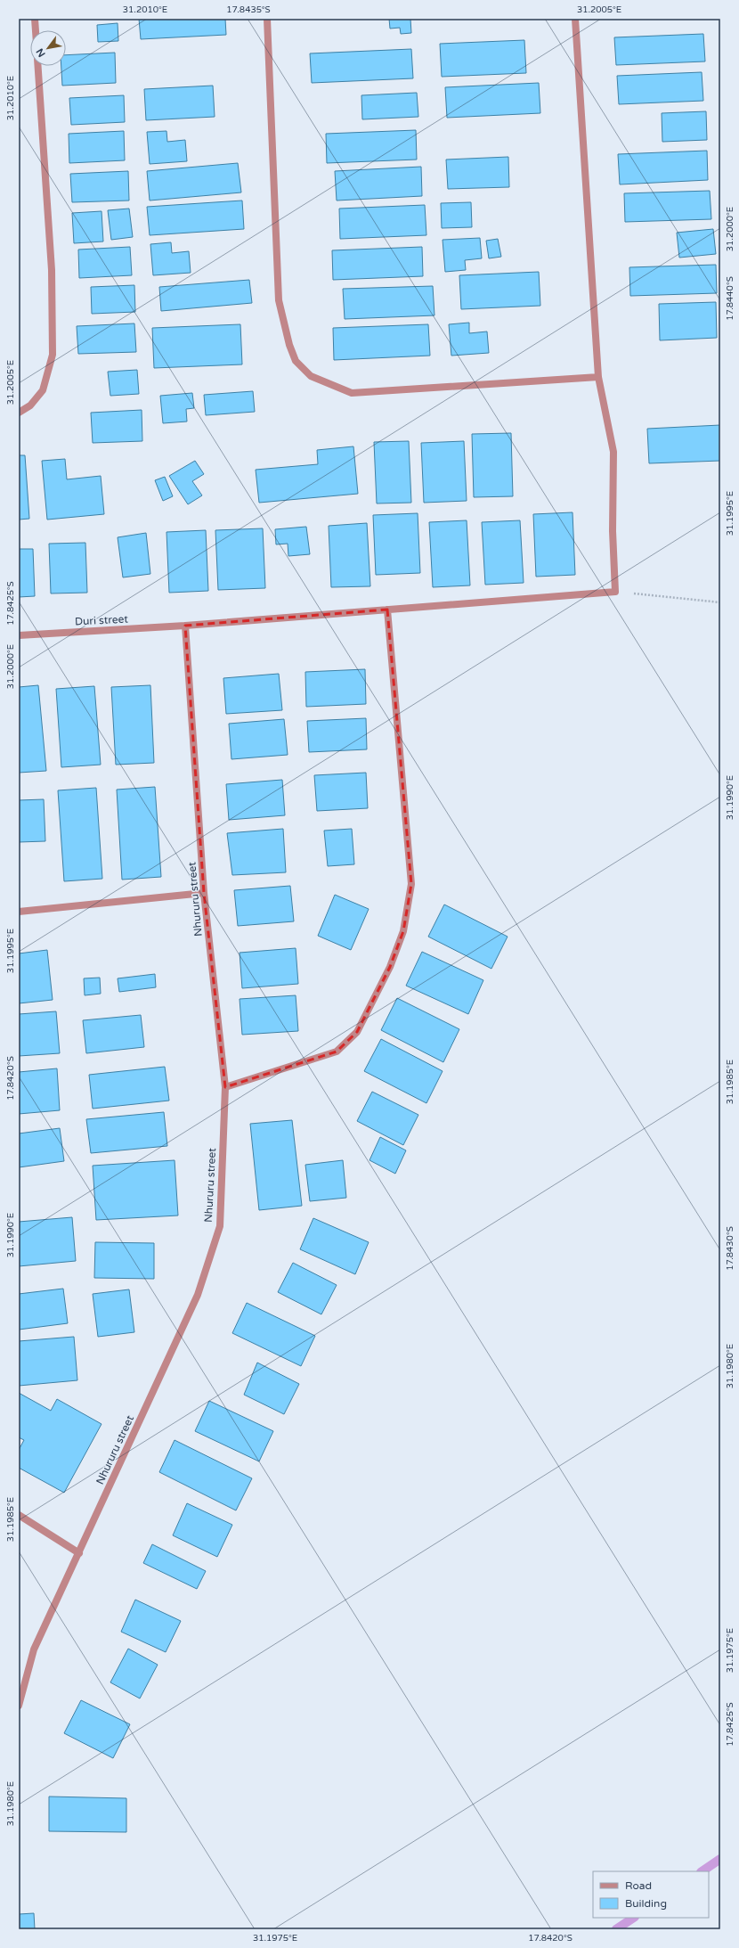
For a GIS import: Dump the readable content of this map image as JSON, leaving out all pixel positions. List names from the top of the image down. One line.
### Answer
{"streets":{"street":["Duri street","Nhururu street"]},"crossings":[["Duri street","Nhururu street"]],"legend":["Road","Building"],"north":"bottom left","coordinates":["31.2010°E","17.8435°S","31.2005°E","31.2000°E","17.8440°S","31.1995°E","17.8425°S","31.1990°E","17.8420°S","31.1985°E","17.8430°S","31.1980°E","31.1975°E"]}
